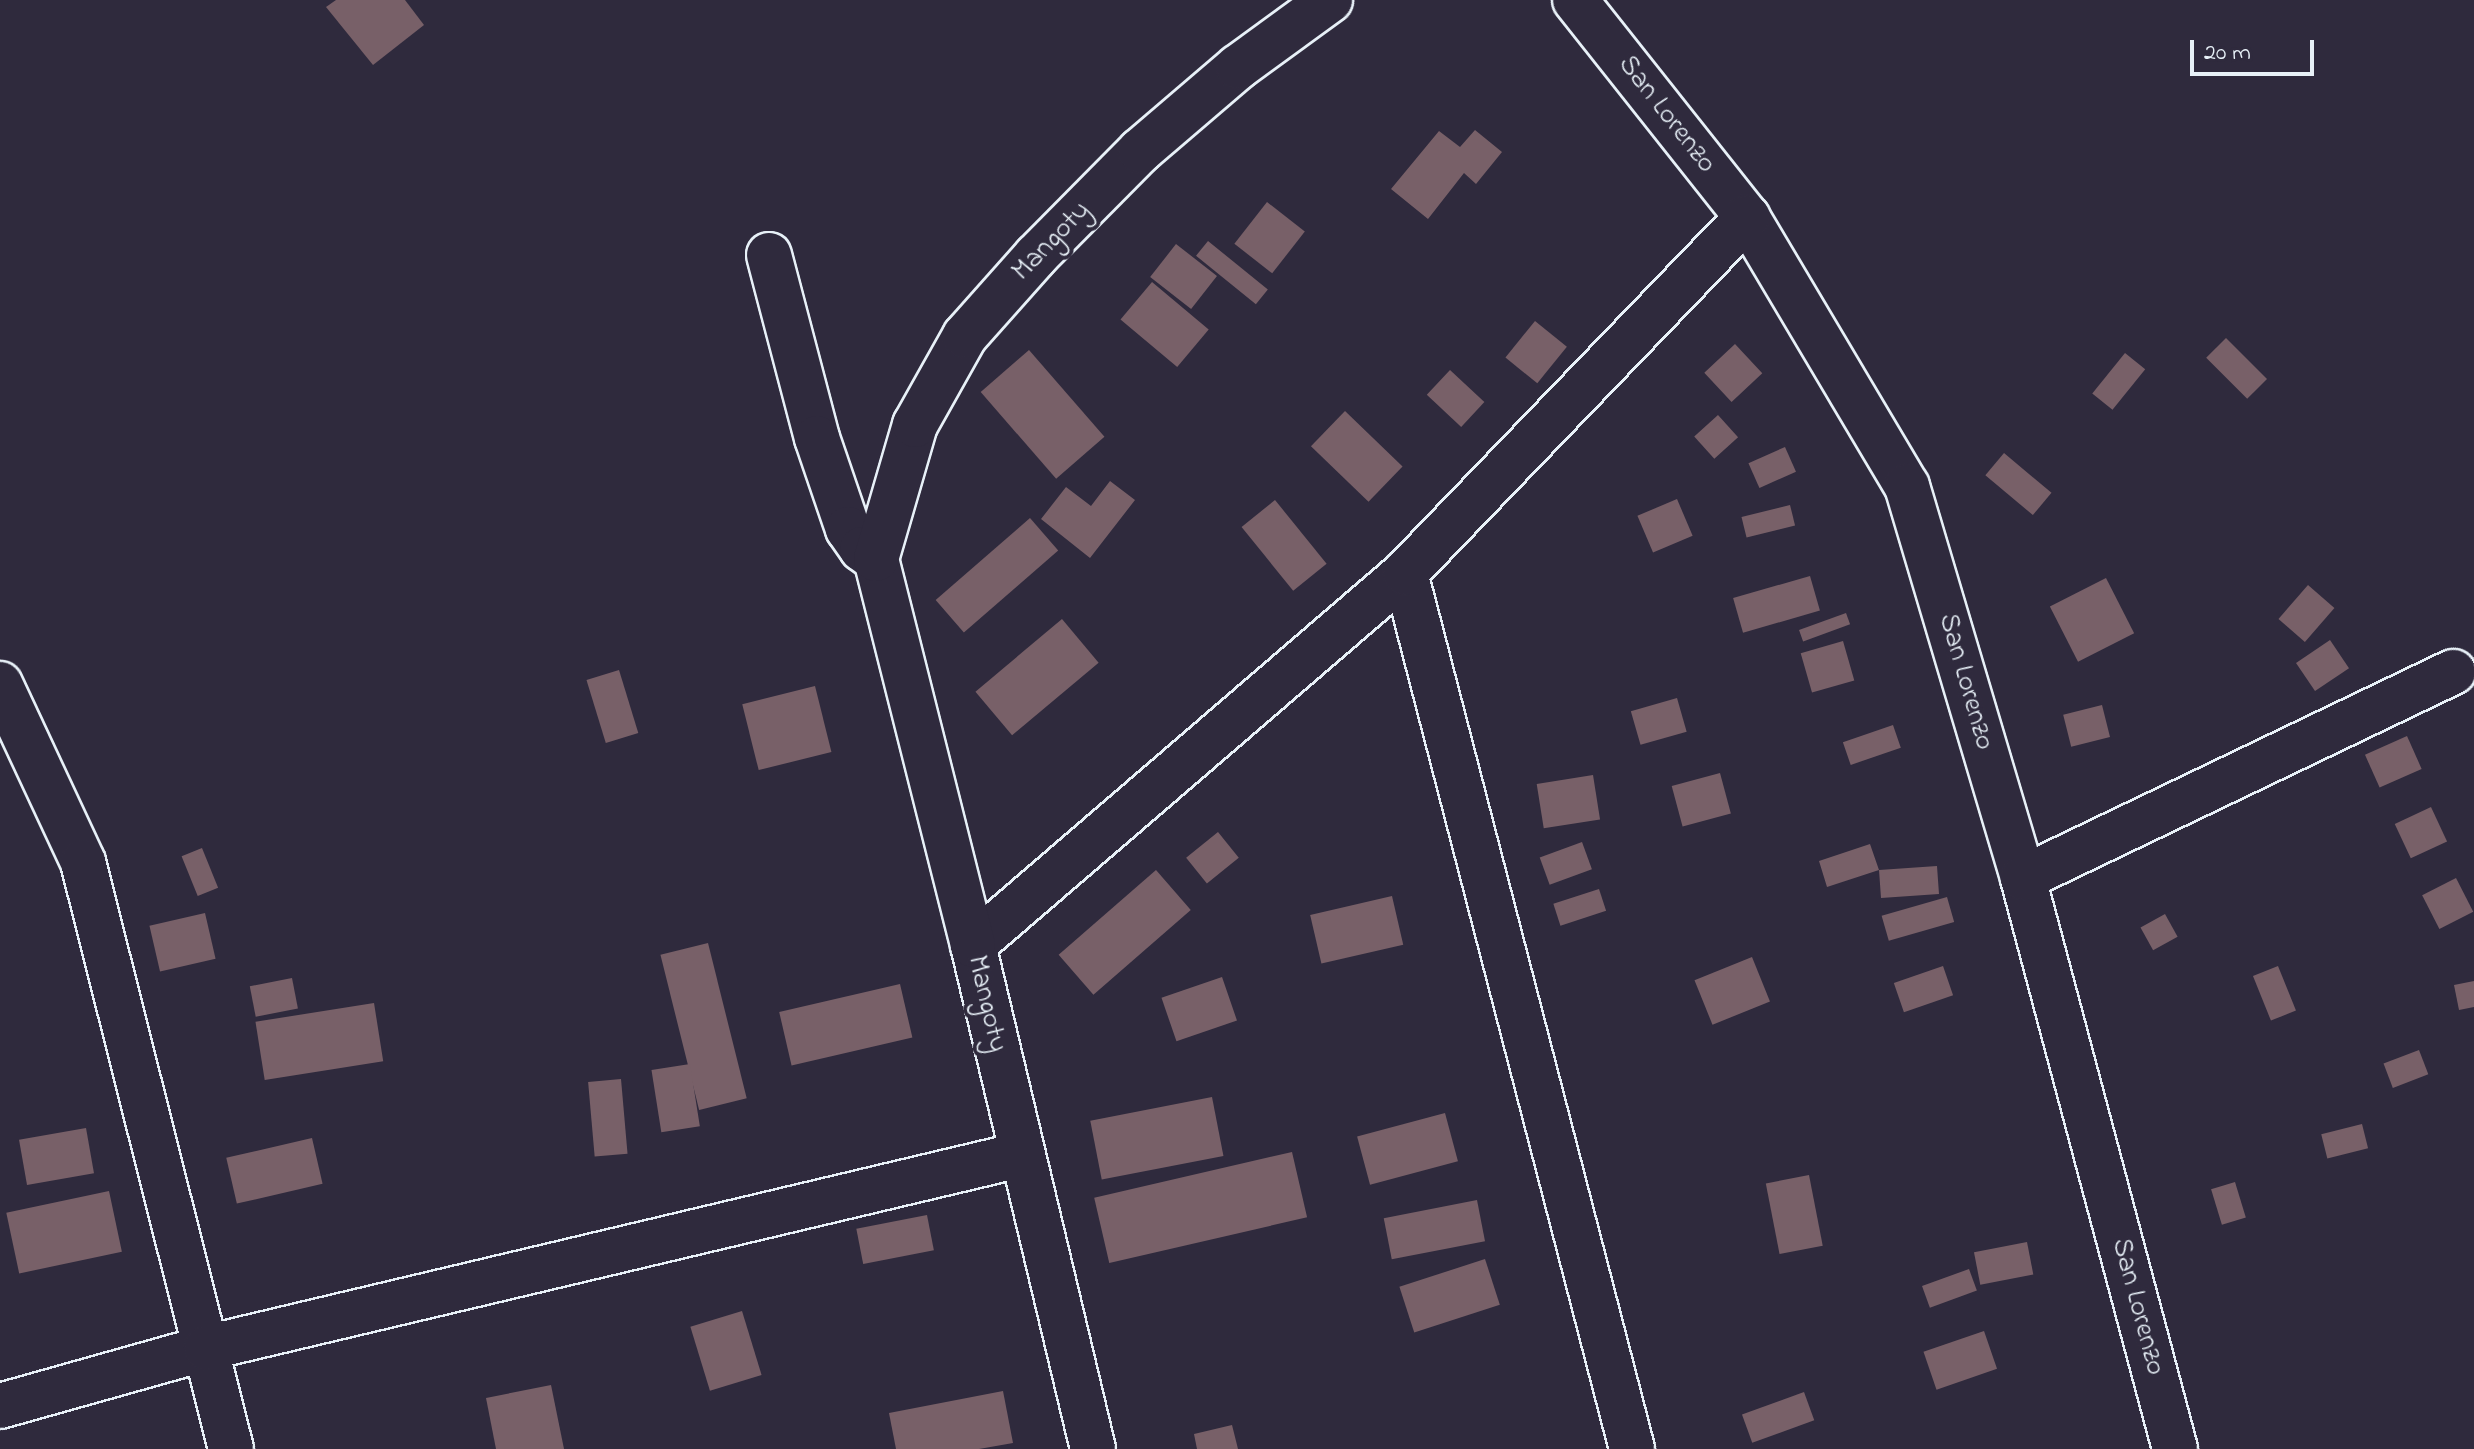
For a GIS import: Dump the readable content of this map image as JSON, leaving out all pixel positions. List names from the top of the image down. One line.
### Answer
{"streets":{"street":["San Lorenzo","Mangoty"]},"scale_bar":"20 m"}
